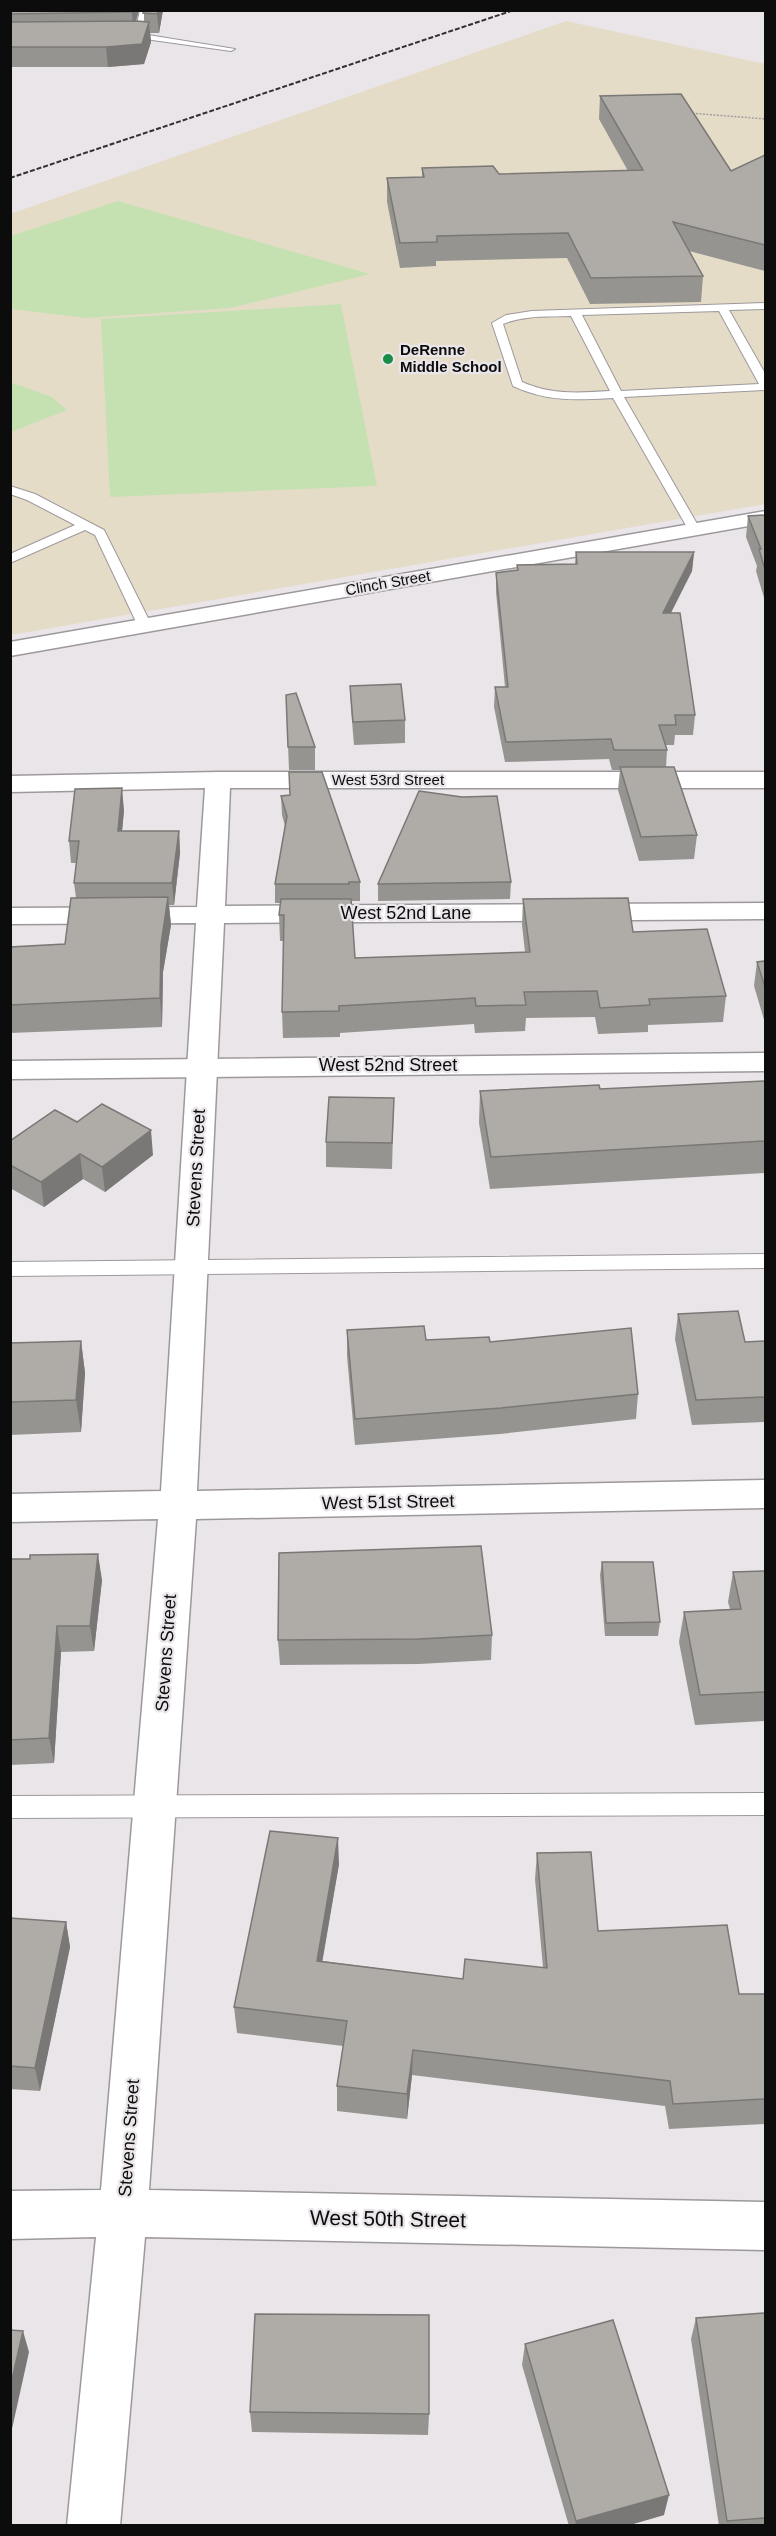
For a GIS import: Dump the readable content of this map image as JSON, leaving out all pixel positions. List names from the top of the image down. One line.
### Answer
{"streets":{"street":["Clinch Street","West 53rd Street","West 52nd Lane","West 52nd Street","Stevens Street","West 51st Street","West 50th Street"]},"crossings":[["West 53rd Street","Stevens Street"],["West 52nd Lane","Stevens Street"],["West 52nd Street","Stevens Street"],["Stevens Street","West 51st Street"],["Stevens Street","West 50th Street"]],"places":["DeRenne Middle School"]}
